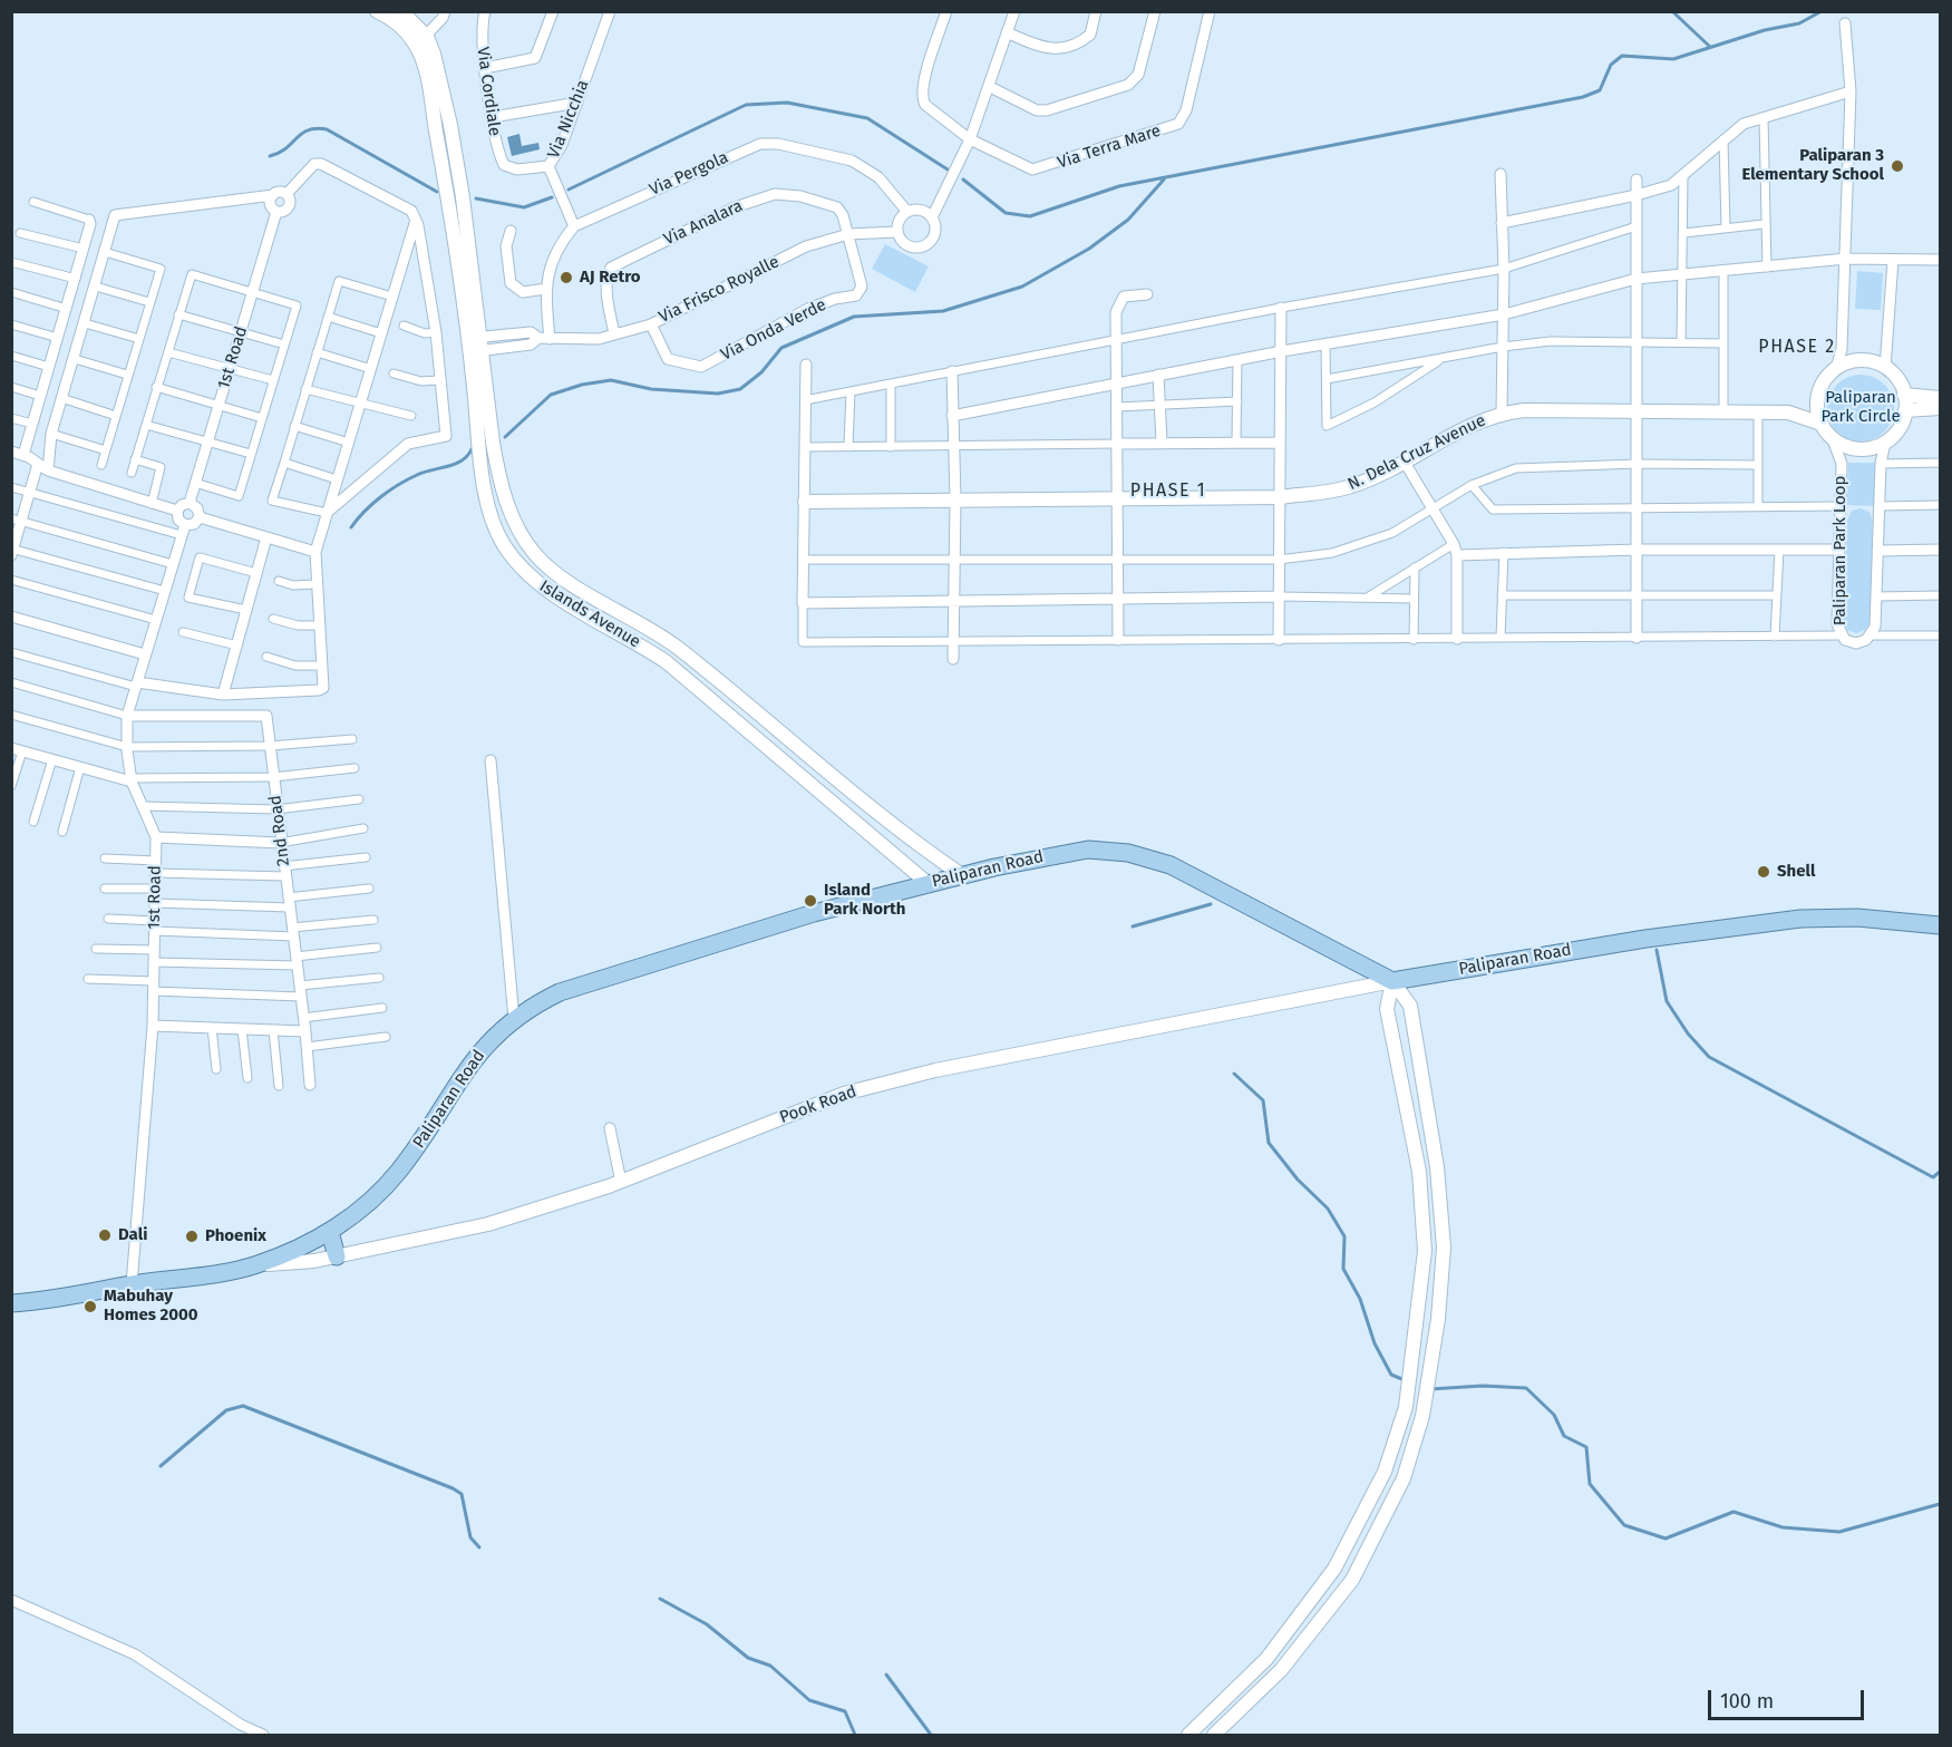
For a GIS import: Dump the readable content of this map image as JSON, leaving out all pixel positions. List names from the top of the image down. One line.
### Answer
{"streets":{"main road":["Paliparan Road"],"street":["Via Cordiale","Via Nicchia","Via Terra Mare","Via Pergola","Via Analara","Via Frisco Royalle","Via Onda Verde","1st Road","N. Dela Cruz Avenue","Paliparan Park Loop","Islands Avenue","2nd Road","Pook Road"]},"crossings":[["Via Cordiale","Via Nicchia"],["Via Nicchia","Via Pergola"],["Via Pergola","Via Frisco Royalle"],["Via Analara","Via Frisco Royalle"],["Via Analara","Via Onda Verde"],["Via Frisco Royalle","Via Onda Verde"],["Via Frisco Royalle","Islands Avenue"],["1st Road","2nd Road"],["1st Road","Paliparan Road"],["N. Dela Cruz Avenue","Paliparan Park Loop"],["Islands Avenue","Paliparan Road"],["Paliparan Road","Pook Road"]],"districts":["PHASE 2","PHASE 1"],"parks":["Paliparan Park Circle"],"places":["Paliparan 3 Elementary School","AJ Retro","Shell","Island Park North","Dali","Phoenix","Mabuhay Homes 2000"],"scale_bar":"100 m"}
